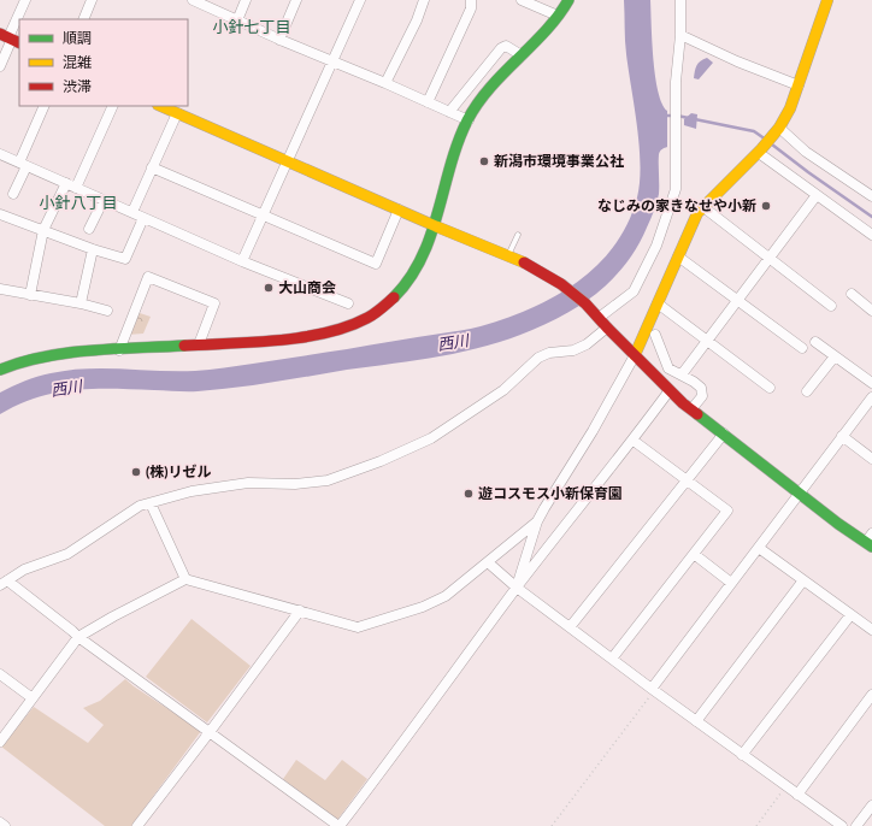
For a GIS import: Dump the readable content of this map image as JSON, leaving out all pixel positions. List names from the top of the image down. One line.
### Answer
{"districts":["小針七丁目","小針八丁目"],"water":["西川"],"places":["新潟市環境事業公社","なじみの家きなせや小新","大山商会","(株)リゼル","遊コスモス小新保育園"],"legend":["順調","混雑","渋滞"]}
